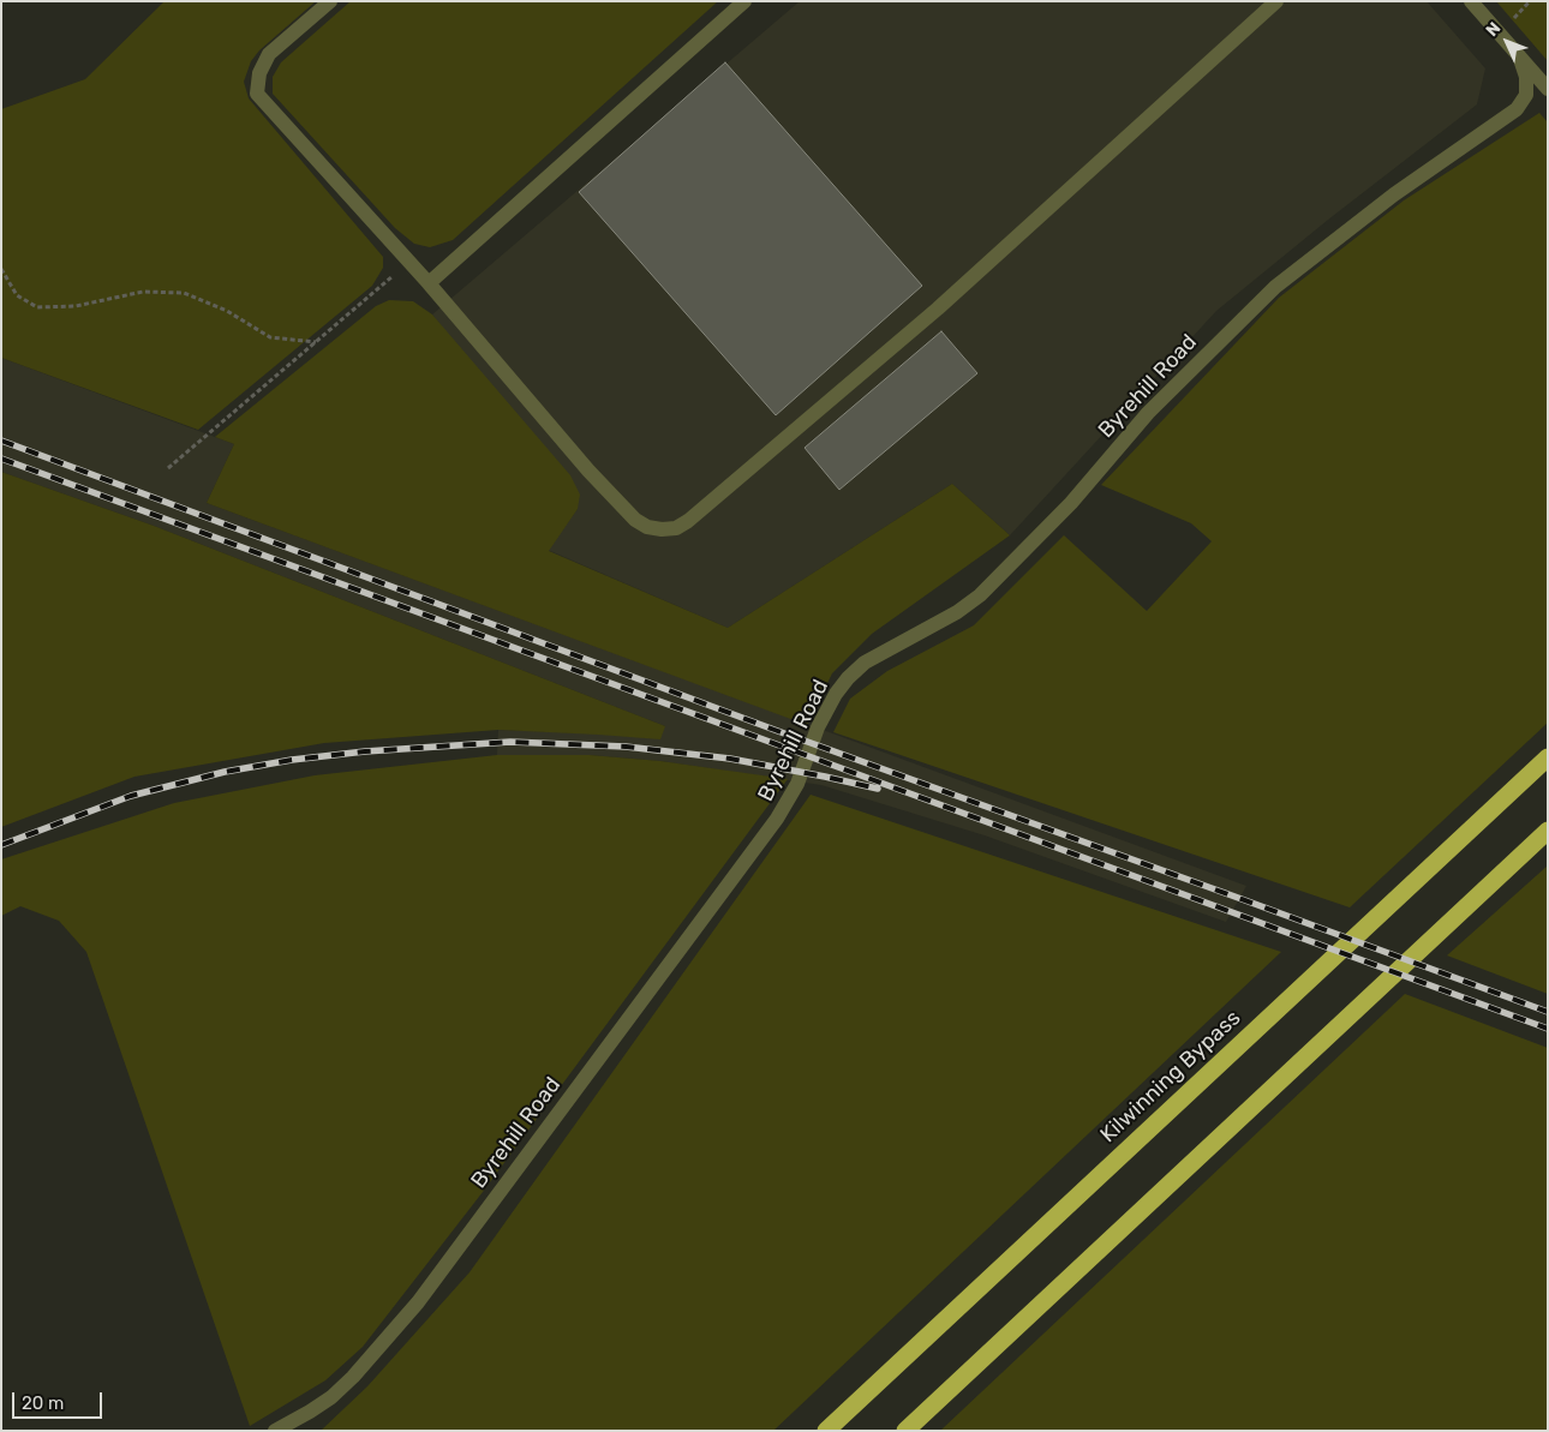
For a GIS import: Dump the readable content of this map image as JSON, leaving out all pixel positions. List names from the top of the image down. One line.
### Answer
{"streets":{"highway":["Kilwinning Bypass"],"street":["Byrehill Road"]},"scale_bar":"20 m","north":"top left"}
